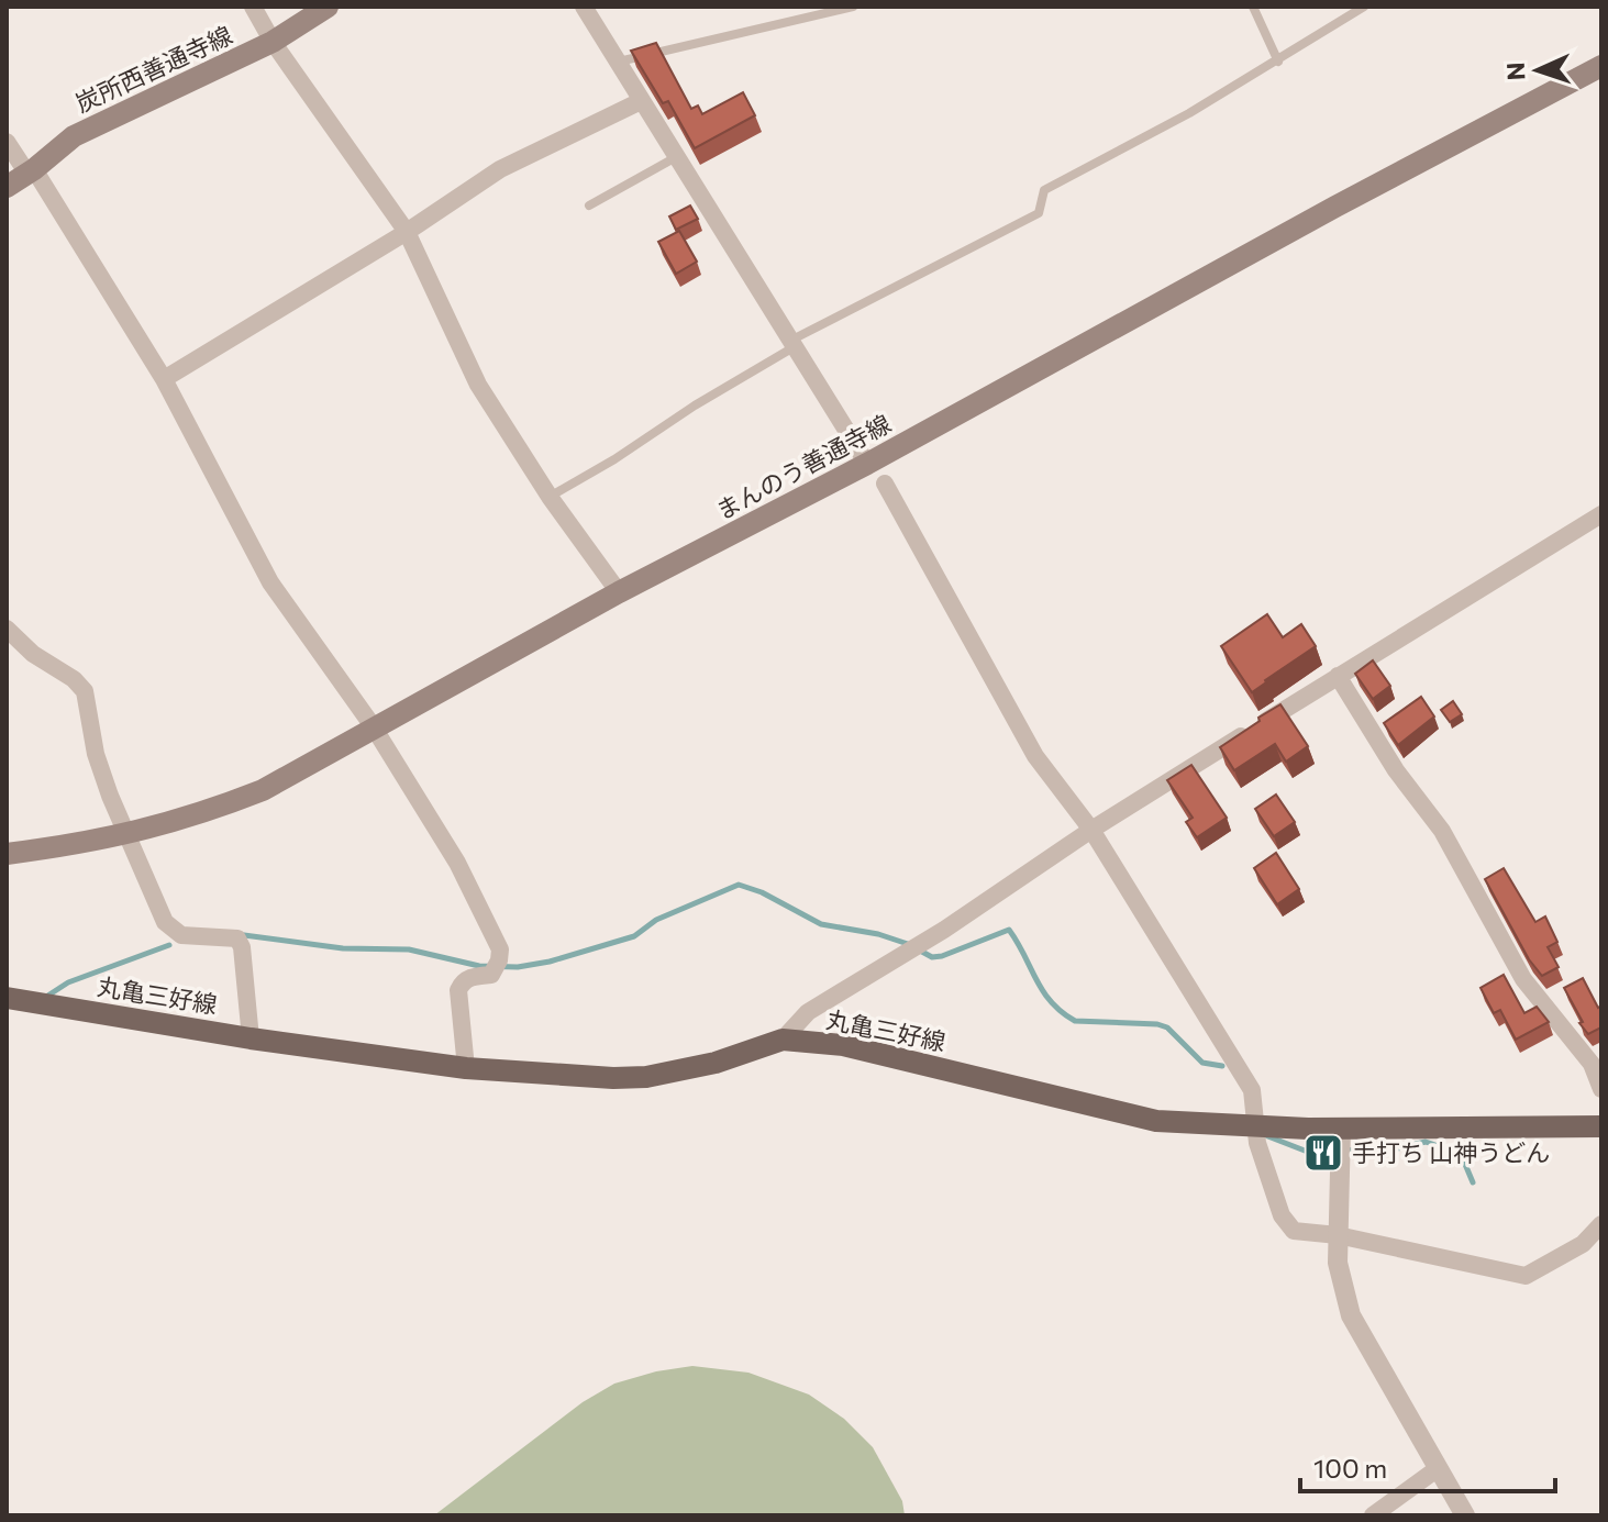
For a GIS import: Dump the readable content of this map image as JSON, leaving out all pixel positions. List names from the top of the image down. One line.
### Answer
{"streets":{"main road":["炭所西善通寺線","まんのう善通寺線","丸亀三好線"]},"places":{"restaurant":["手打ち 山神うどん"]},"scale_bar":"100 m","north":"left"}
